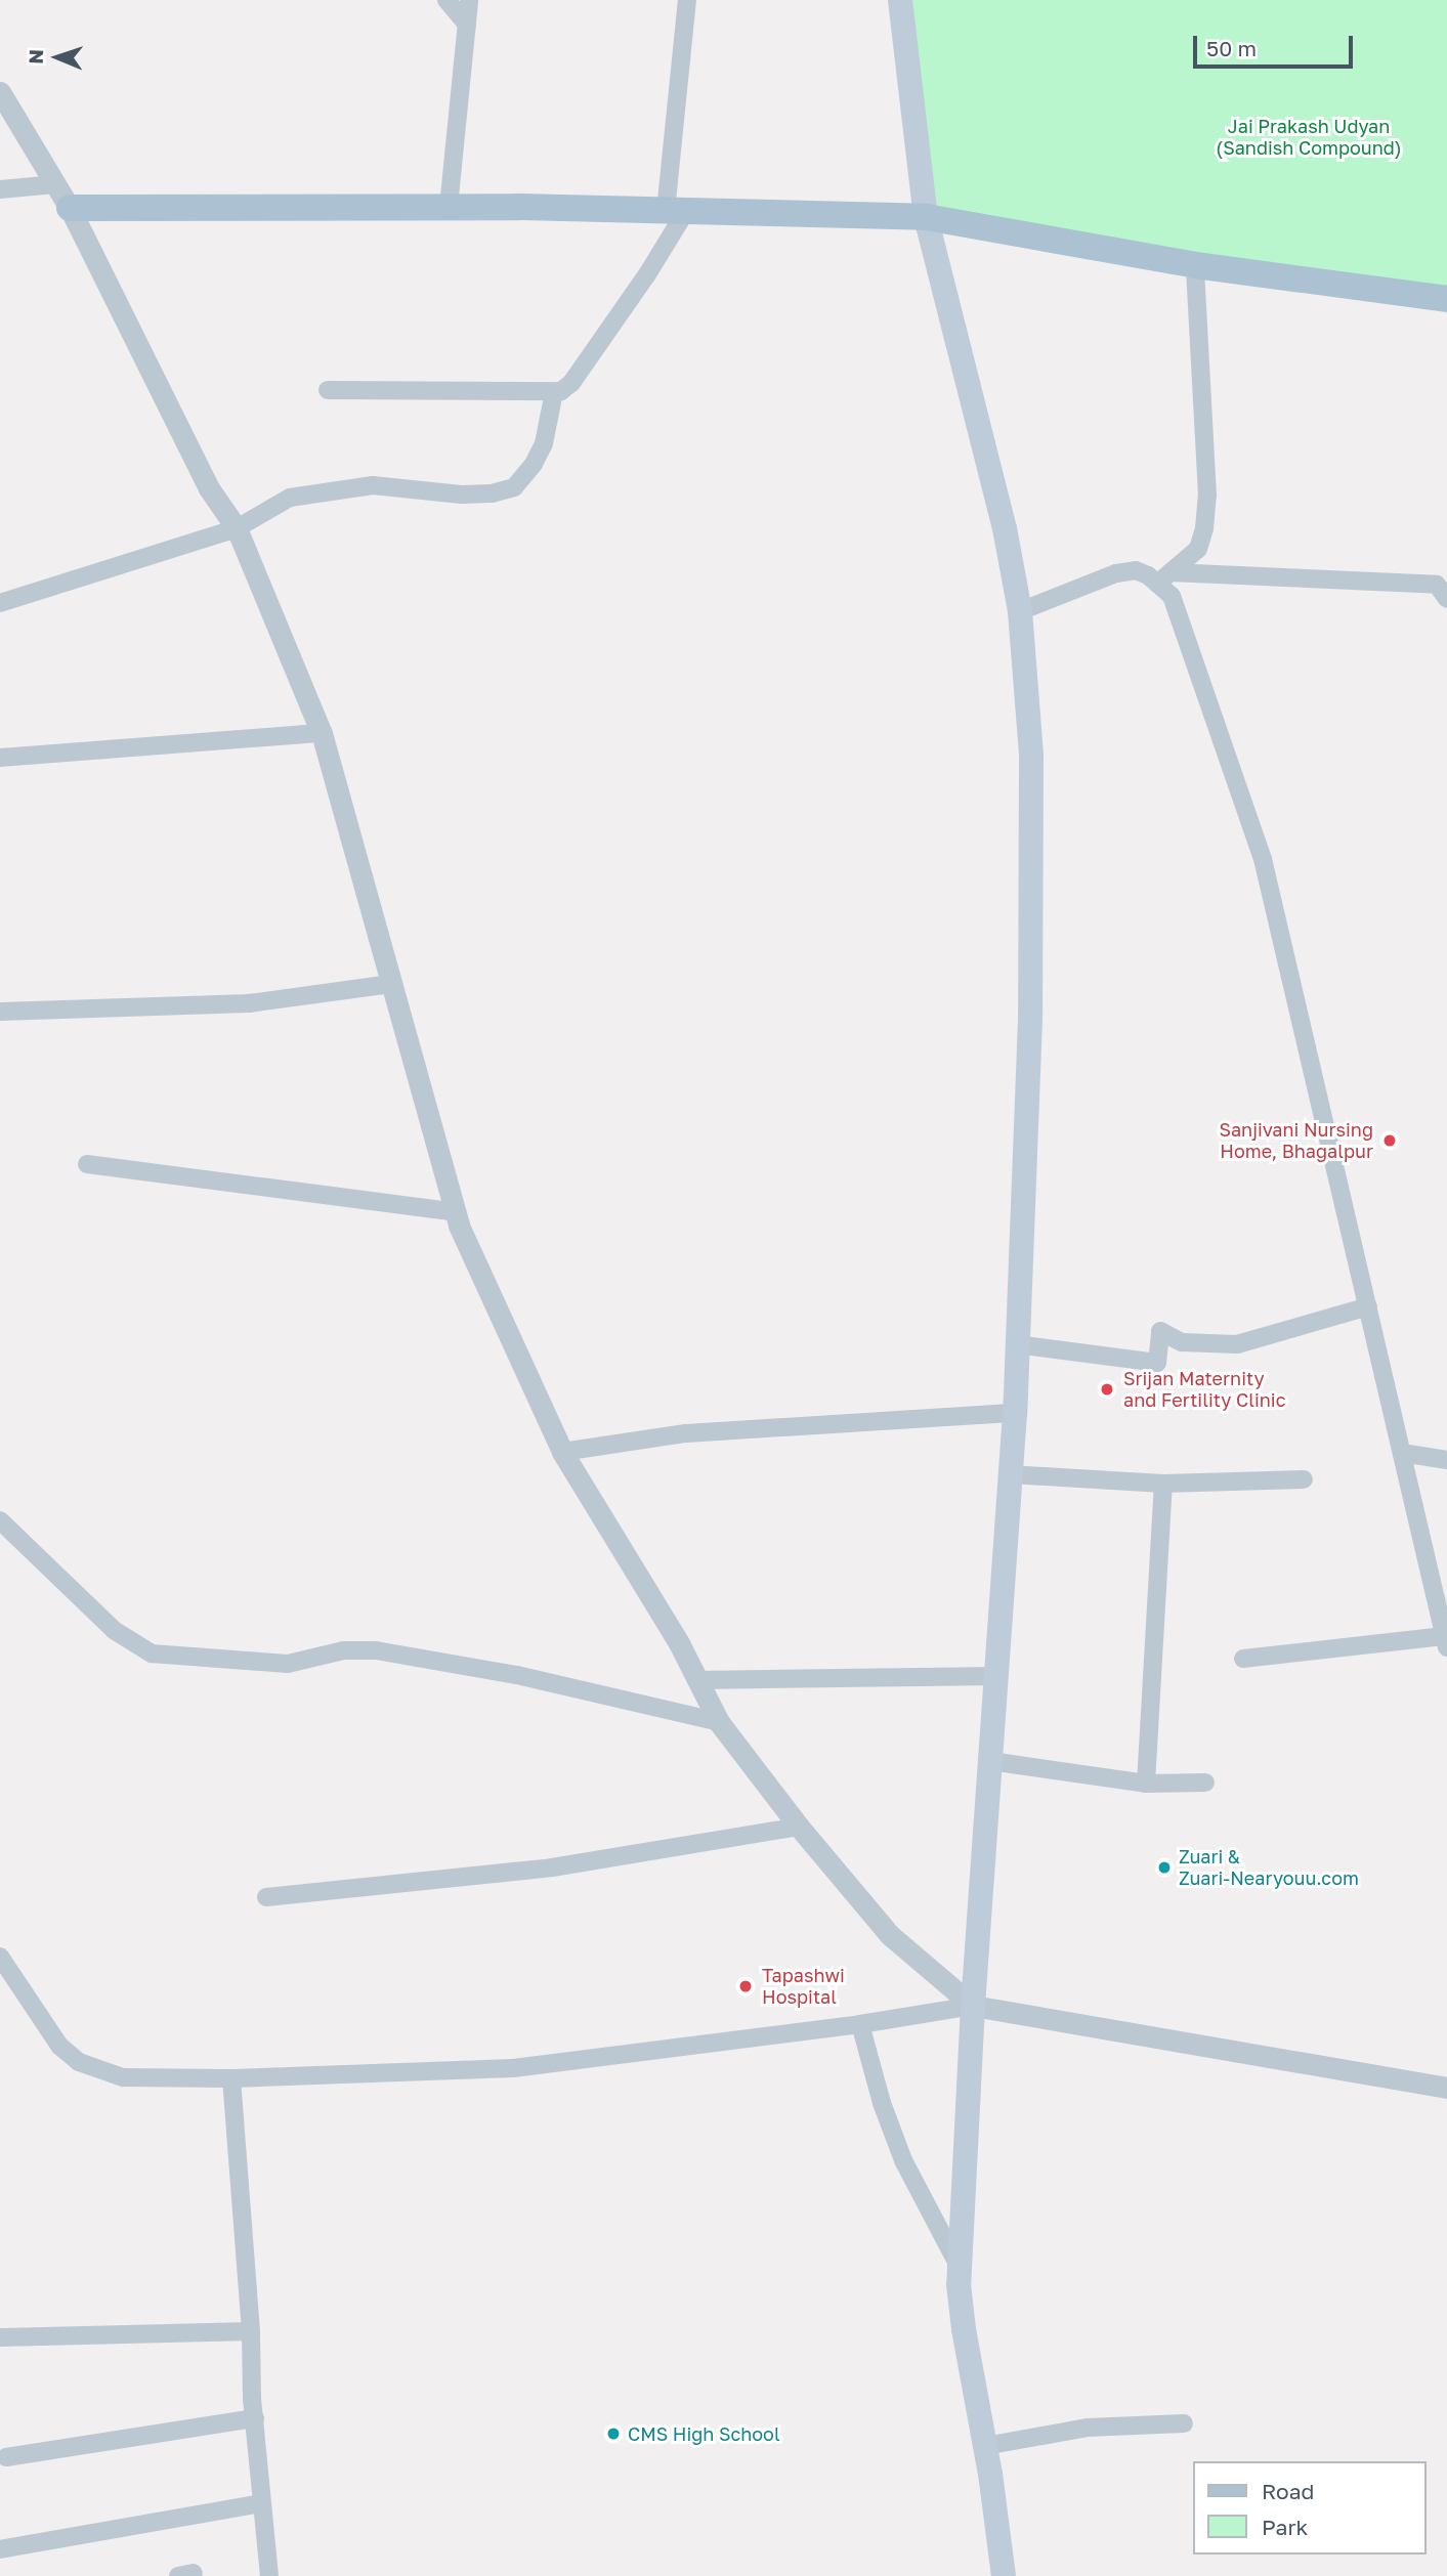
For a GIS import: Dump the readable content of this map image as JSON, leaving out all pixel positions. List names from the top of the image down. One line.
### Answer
{"parks":["Jai Prakash Udyan (Sandish Compound)"],"places":["Sanjivani Nursing Home, Bhagalpur","Srijan Maternity and Fertility Clinic","Zuari & Zuari-Nearyouu.com","Tapashwi Hospital","CMS High School"],"legend":["Road","Park"],"scale_bar":"50 m","north":"left"}
